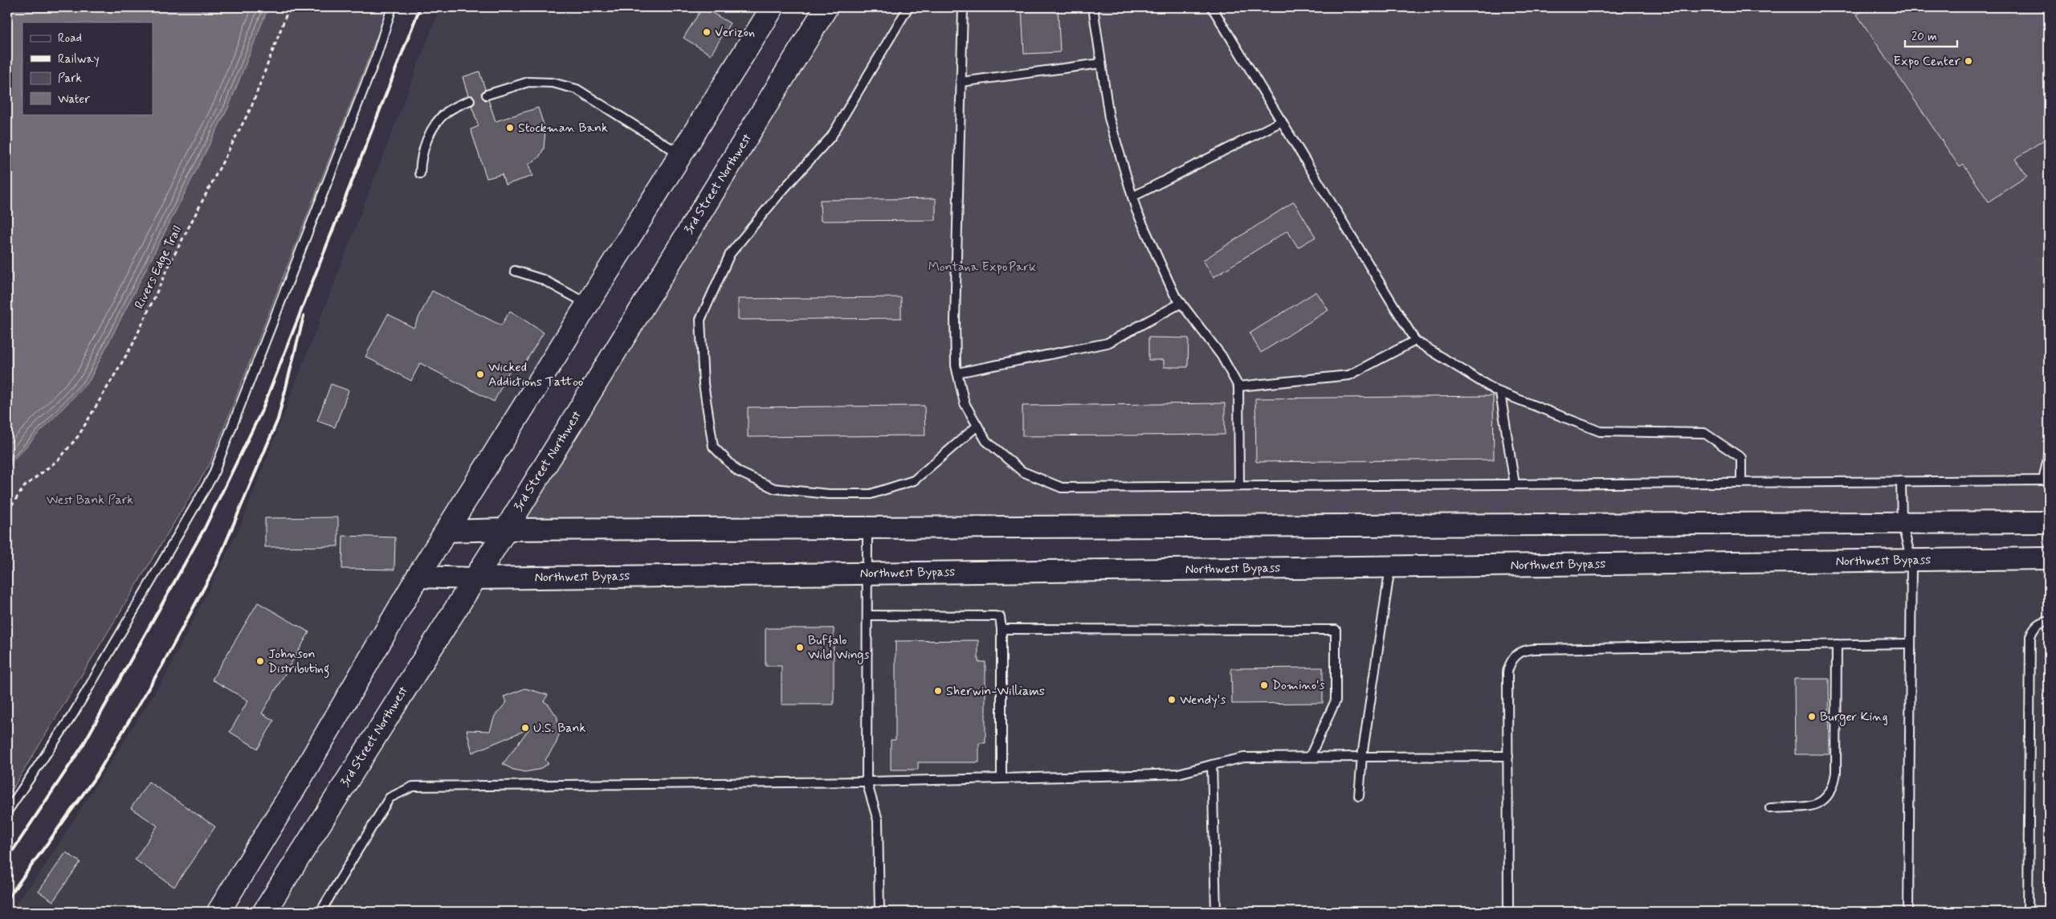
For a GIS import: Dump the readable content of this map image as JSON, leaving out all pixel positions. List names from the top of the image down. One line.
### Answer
{"streets":{"highway":["3rd Street Northwest"],"main road":["Northwest Bypass"],"path":["Rivers Edge Trail"]},"crossings":[["3rd Street Northwest","Northwest Bypass"]],"parks":["Montana ExpoPark","West Bank Park"],"places":["Verizon","Expo Center","Stockman Bank","Wicked Addictions Tattoo","Buffalo Wild Wings","Johnson Distributing","Domino's","Sherwin-Williams","Wendy's","Burger King","U.S. Bank"],"legend":["Road","Railway","Park","Water"],"scale_bar":"20 m"}
